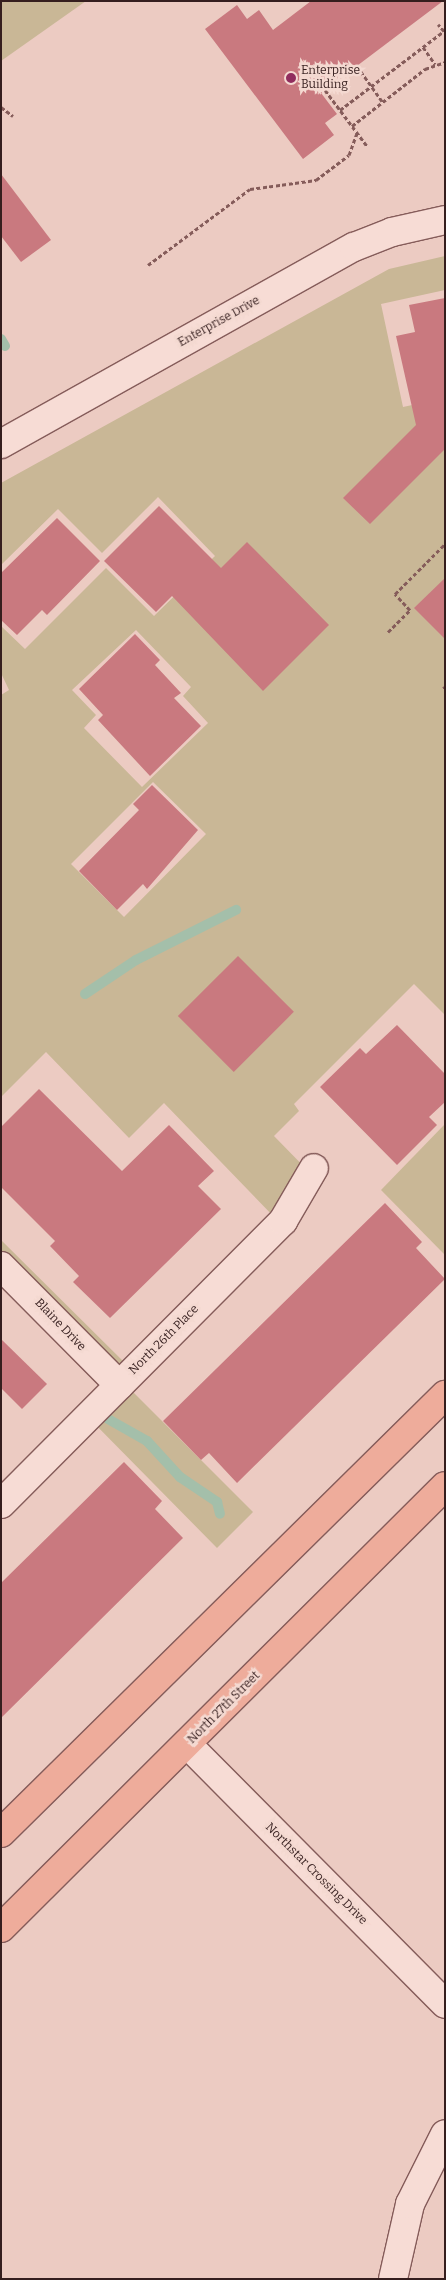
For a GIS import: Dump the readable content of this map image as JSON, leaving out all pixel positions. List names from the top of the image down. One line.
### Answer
{"streets":{"main road":["North 27th Street"],"street":["Enterprise Drive","Blaine Drive","North 26th Place","Northstar Crossing Drive"]},"crossings":[["Blaine Drive","North 26th Place"],["North 27th Street","Northstar Crossing Drive"]],"places":["Enterprise Building"]}
